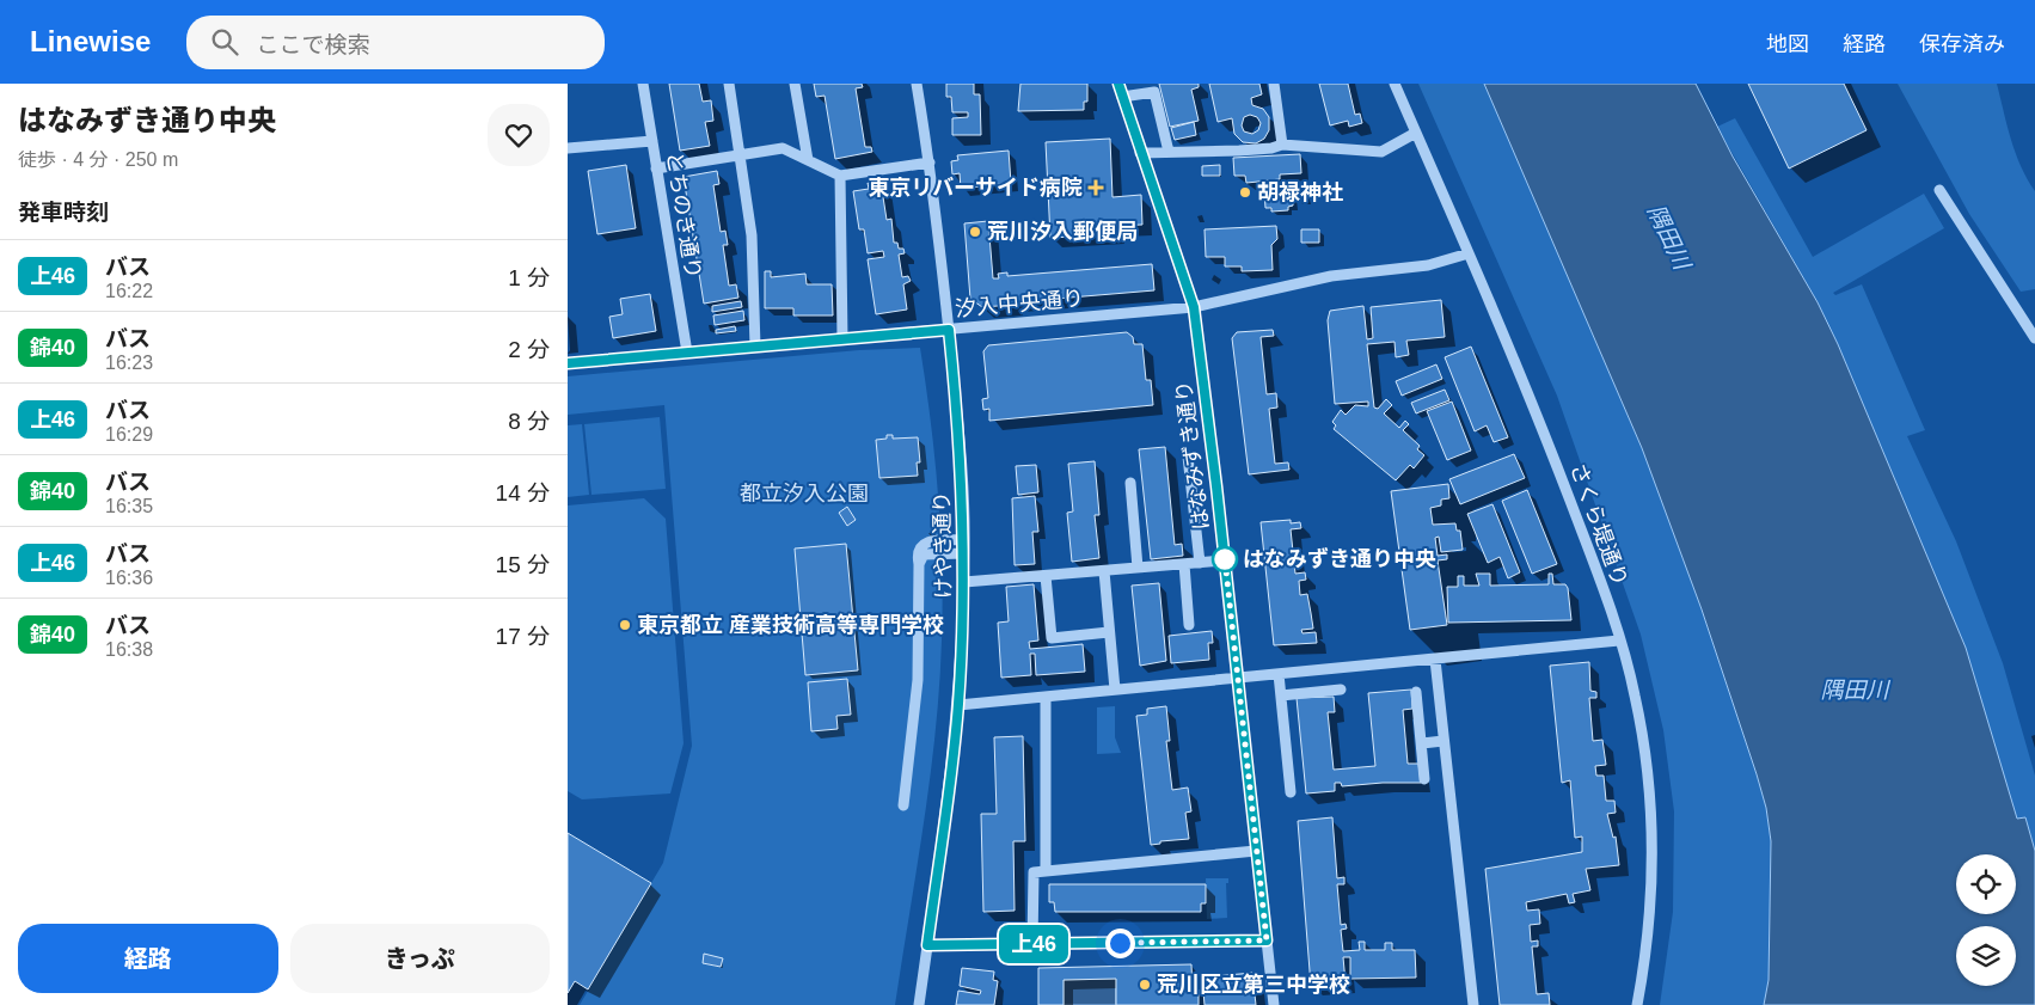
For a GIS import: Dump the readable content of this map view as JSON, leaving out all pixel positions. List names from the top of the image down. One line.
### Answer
{"streets":{"street":["とちのき通り","汐入中央通り","はなみずき通り","さくら堤通り","けやき通り"]},"crossings":[["とちのき通り","汐入中央通り"],["汐入中央通り","はなみずき通り"],["汐入中央通り","さくら堤通り"],["汐入中央通り","けやき通り"]],"water":["隅田川"],"parks":["都立汐入公園"],"places":{"health":["東京リバーサイド病院"],"other":["胡禄神社","荒川汐入郵便局","はなみずき通り中央","東京都立 産業技術高等専門学校","荒川区立第三中学校"]},"lines":["bus line 上46"],"page":{"header":"Linewise","search":"ここで検索","nav":["地図","経路","保存済み"],"heading":[["はなみずき通り中央","徒歩 · 4 分 · 250 m"],"発車時刻"],"on_map":"上46","list":[{"mark":"上46","name":"バス","note":"16:22","value":"1 分"},{"mark":"錦40","name":"バス","note":"16:23","value":"2 分"},{"mark":"上46","name":"バス","note":"16:29","value":"8 分"},{"mark":"錦40","name":"バス","note":"16:35","value":"14 分"},{"mark":"上46","name":"バス","note":"16:36","value":"15 分"},{"mark":"錦40","name":"バス","note":"16:38","value":"17 分"}],"buttons":["経路","きっぷ"]}}
